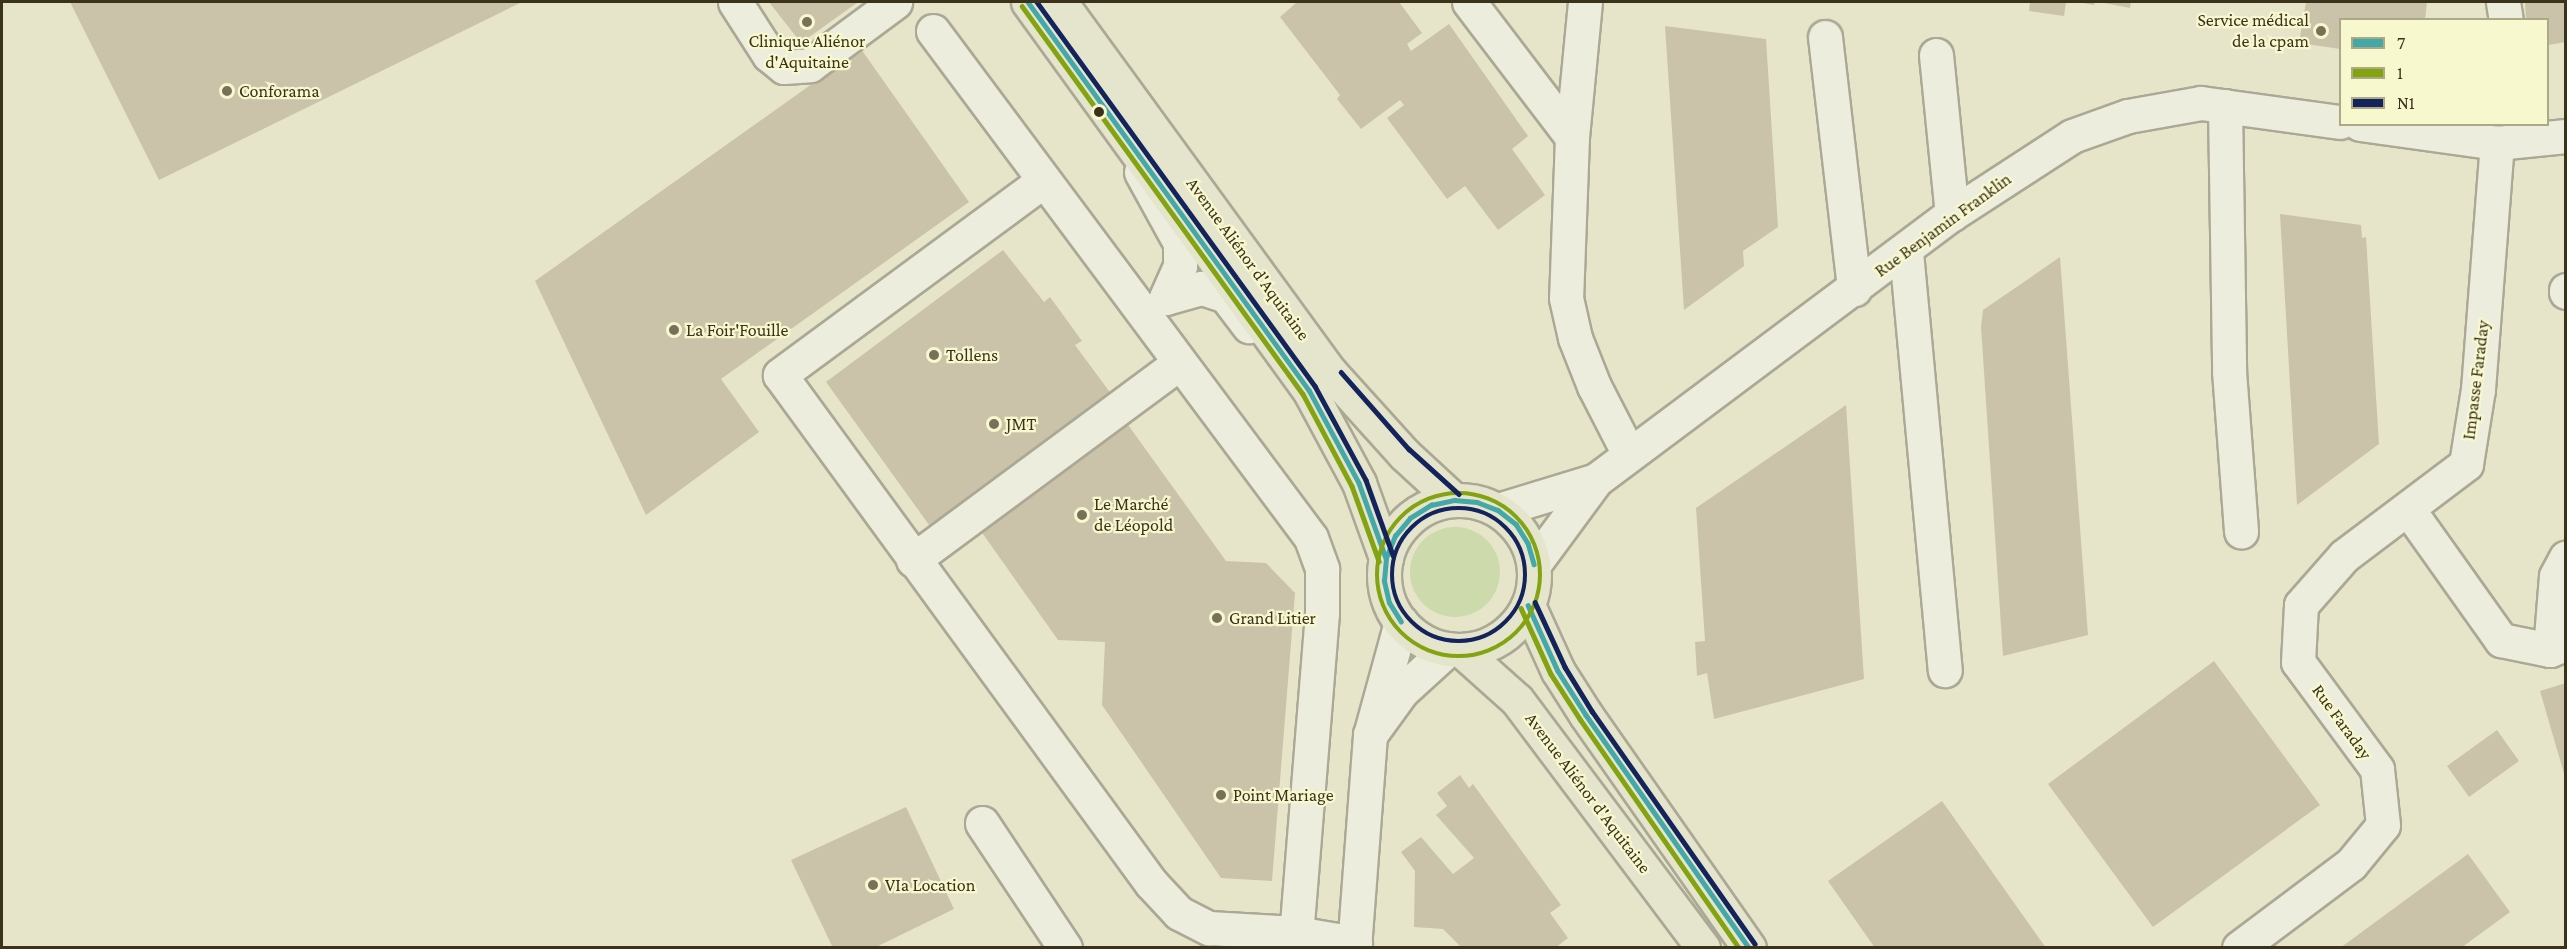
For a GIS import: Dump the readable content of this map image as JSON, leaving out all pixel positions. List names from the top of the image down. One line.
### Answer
{"streets":{"main road":["Avenue Aliénor d'Aquitaine"],"street":["Rue Benjamin Franklin","Impasse Faraday","Rue Faraday"]},"crossings":[["Rue Benjamin Franklin","Avenue Aliénor d'Aquitaine"],["Impasse Faraday","Rue Faraday"]],"places":["Clinique Aliénor d'Aquitaine","Service médical de la cpam","Conforama","La Foir'Fouille","Tollens","JMT","Le Marché de Léopold","Grand Litier","Point Mariage","VIa Location"],"lines":["transit line 7","transit line N1","transit line 1"],"legend":["7","1","N1"]}
